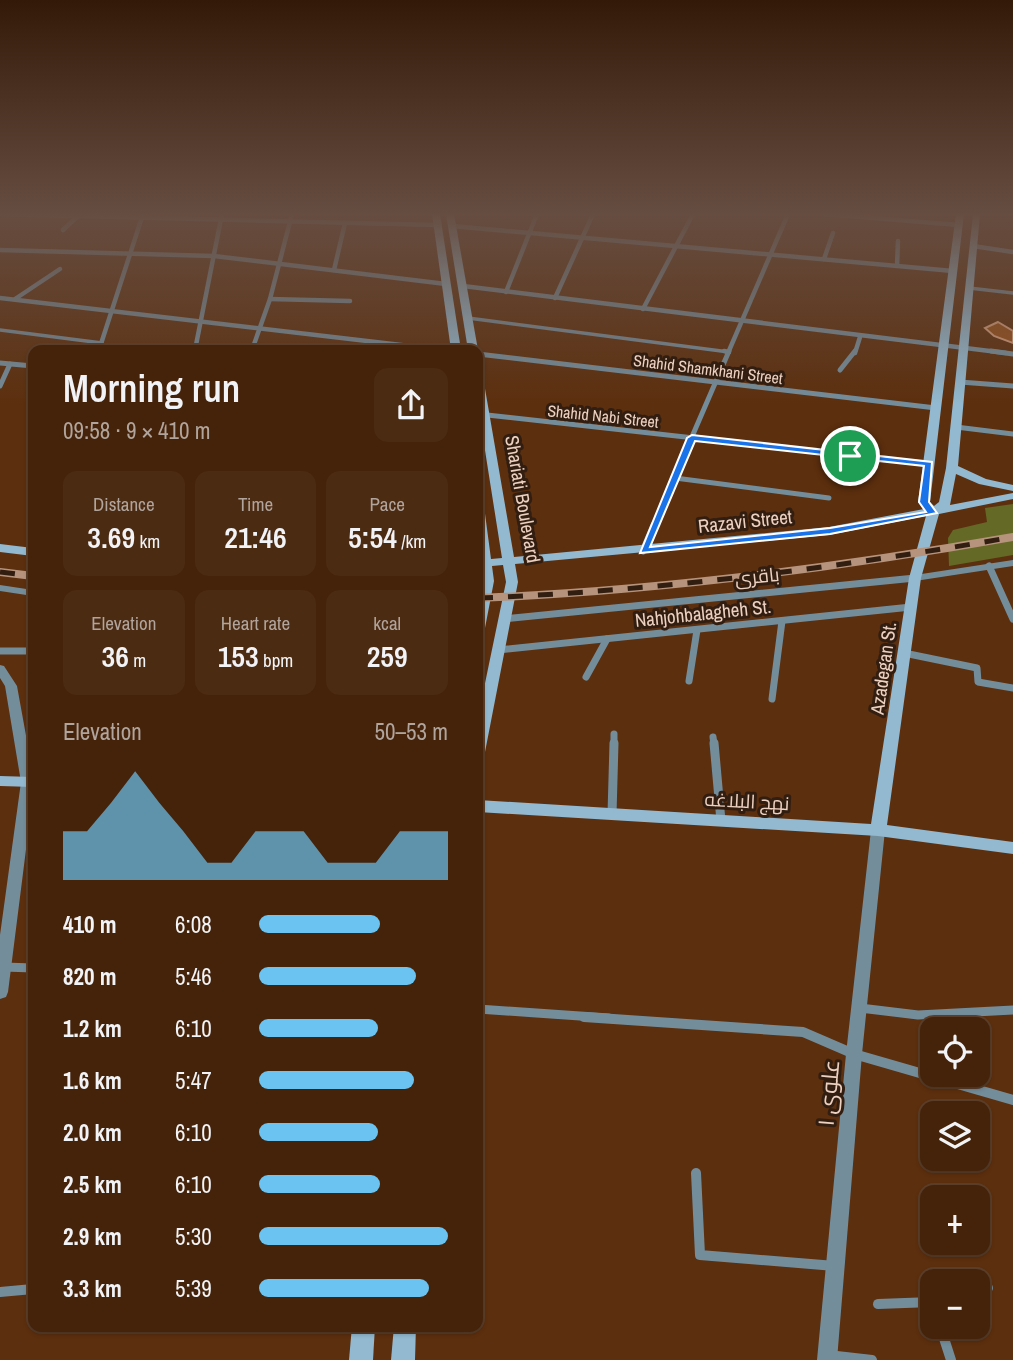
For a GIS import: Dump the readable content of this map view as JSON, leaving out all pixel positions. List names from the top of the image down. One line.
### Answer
{"streets":{"main road":["Shariati Boulevard","Razavi Street","Azadegan St.","نهج البلاغه"],"street":["Shahid Shamkhani Street","Shahid Nabi Street","باقری","Nahjohbalagheh St.","علوی ۱"]},"crossings":[["Shariati Boulevard","Razavi Street"],["Shariati Boulevard","باقری"],["Shariati Boulevard","Nahjohbalagheh St."],["Razavi Street","Azadegan St."],["باقری","Azadegan St."],["Nahjohbalagheh St.","Azadegan St."],["Azadegan St.","نهج البلاغه"],["Azadegan St.","علوی ۱"],["نهج البلاغه","علوی ۱"]],"page":{"heading":["Morning run","09:58 · 9 × 410 m"],"stats":[["Distance","3.69 km"],["Time","21:46"],["Pace","5:54 /km"],["Elevation","36 m"],["Heart rate","153 bpm"],["kcal","259"]],"chart":["Elevation","50–53 m"],"list":[{"name":"410 m","note":"6:08"},{"name":"820 m","note":"5:46"},{"name":"1.2 km","note":"6:10"},{"name":"1.6 km","note":"5:47"},{"name":"2.0 km","note":"6:10"},{"name":"2.5 km","note":"6:10"},{"name":"2.9 km","note":"5:30"},{"name":"3.3 km","note":"5:39"}],"map_buttons":["+","−"]}}
